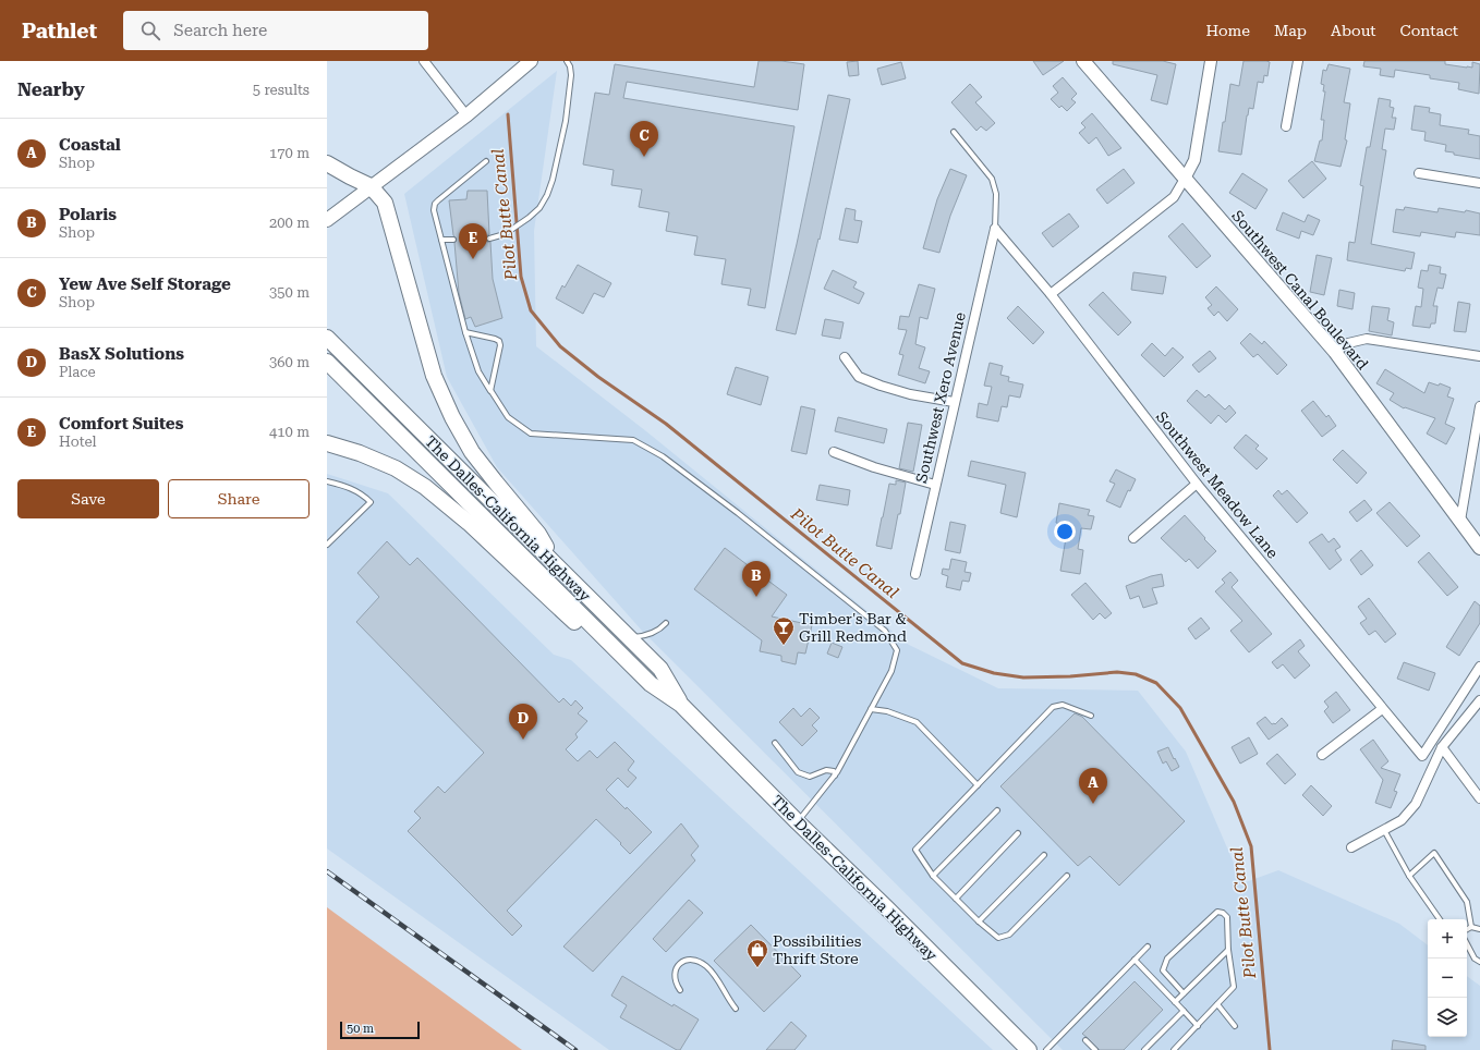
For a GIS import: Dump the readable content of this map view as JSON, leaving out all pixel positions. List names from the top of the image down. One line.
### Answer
{"streets":{"highway":["The Dalles-California Highway"],"main road":["Southwest Canal Boulevard"],"street":["Southwest Xero Avenue","Southwest Meadow Lane"]},"crossings":[["Southwest Xero Avenue","Southwest Meadow Lane"]],"water":["Pilot Butte Canal"],"places":{"bar":["Timber's Bar & Grill Redmond"],"shop":["Possibilities Thrift Store"]},"scale_bar":"50 m","page":{"header":"Pathlet","search":"Search here","nav":["Home","Map","About","Contact"],"heading":["Nearby","5 results"],"list":[{"mark":"A","name":"Coastal","note":"Shop","value":"170 m"},{"mark":"B","name":"Polaris","note":"Shop","value":"200 m"},{"mark":"C","name":"Yew Ave Self Storage","note":"Shop","value":"350 m"},{"mark":"D","name":"BasX Solutions","note":"Place","value":"360 m"},{"mark":"E","name":"Comfort Suites","note":"Hotel","value":"410 m"}],"pins":["C","E","B","D","A"],"buttons":["Save","Share"],"map_buttons":["+","−"],"scale":"50 m"}}
